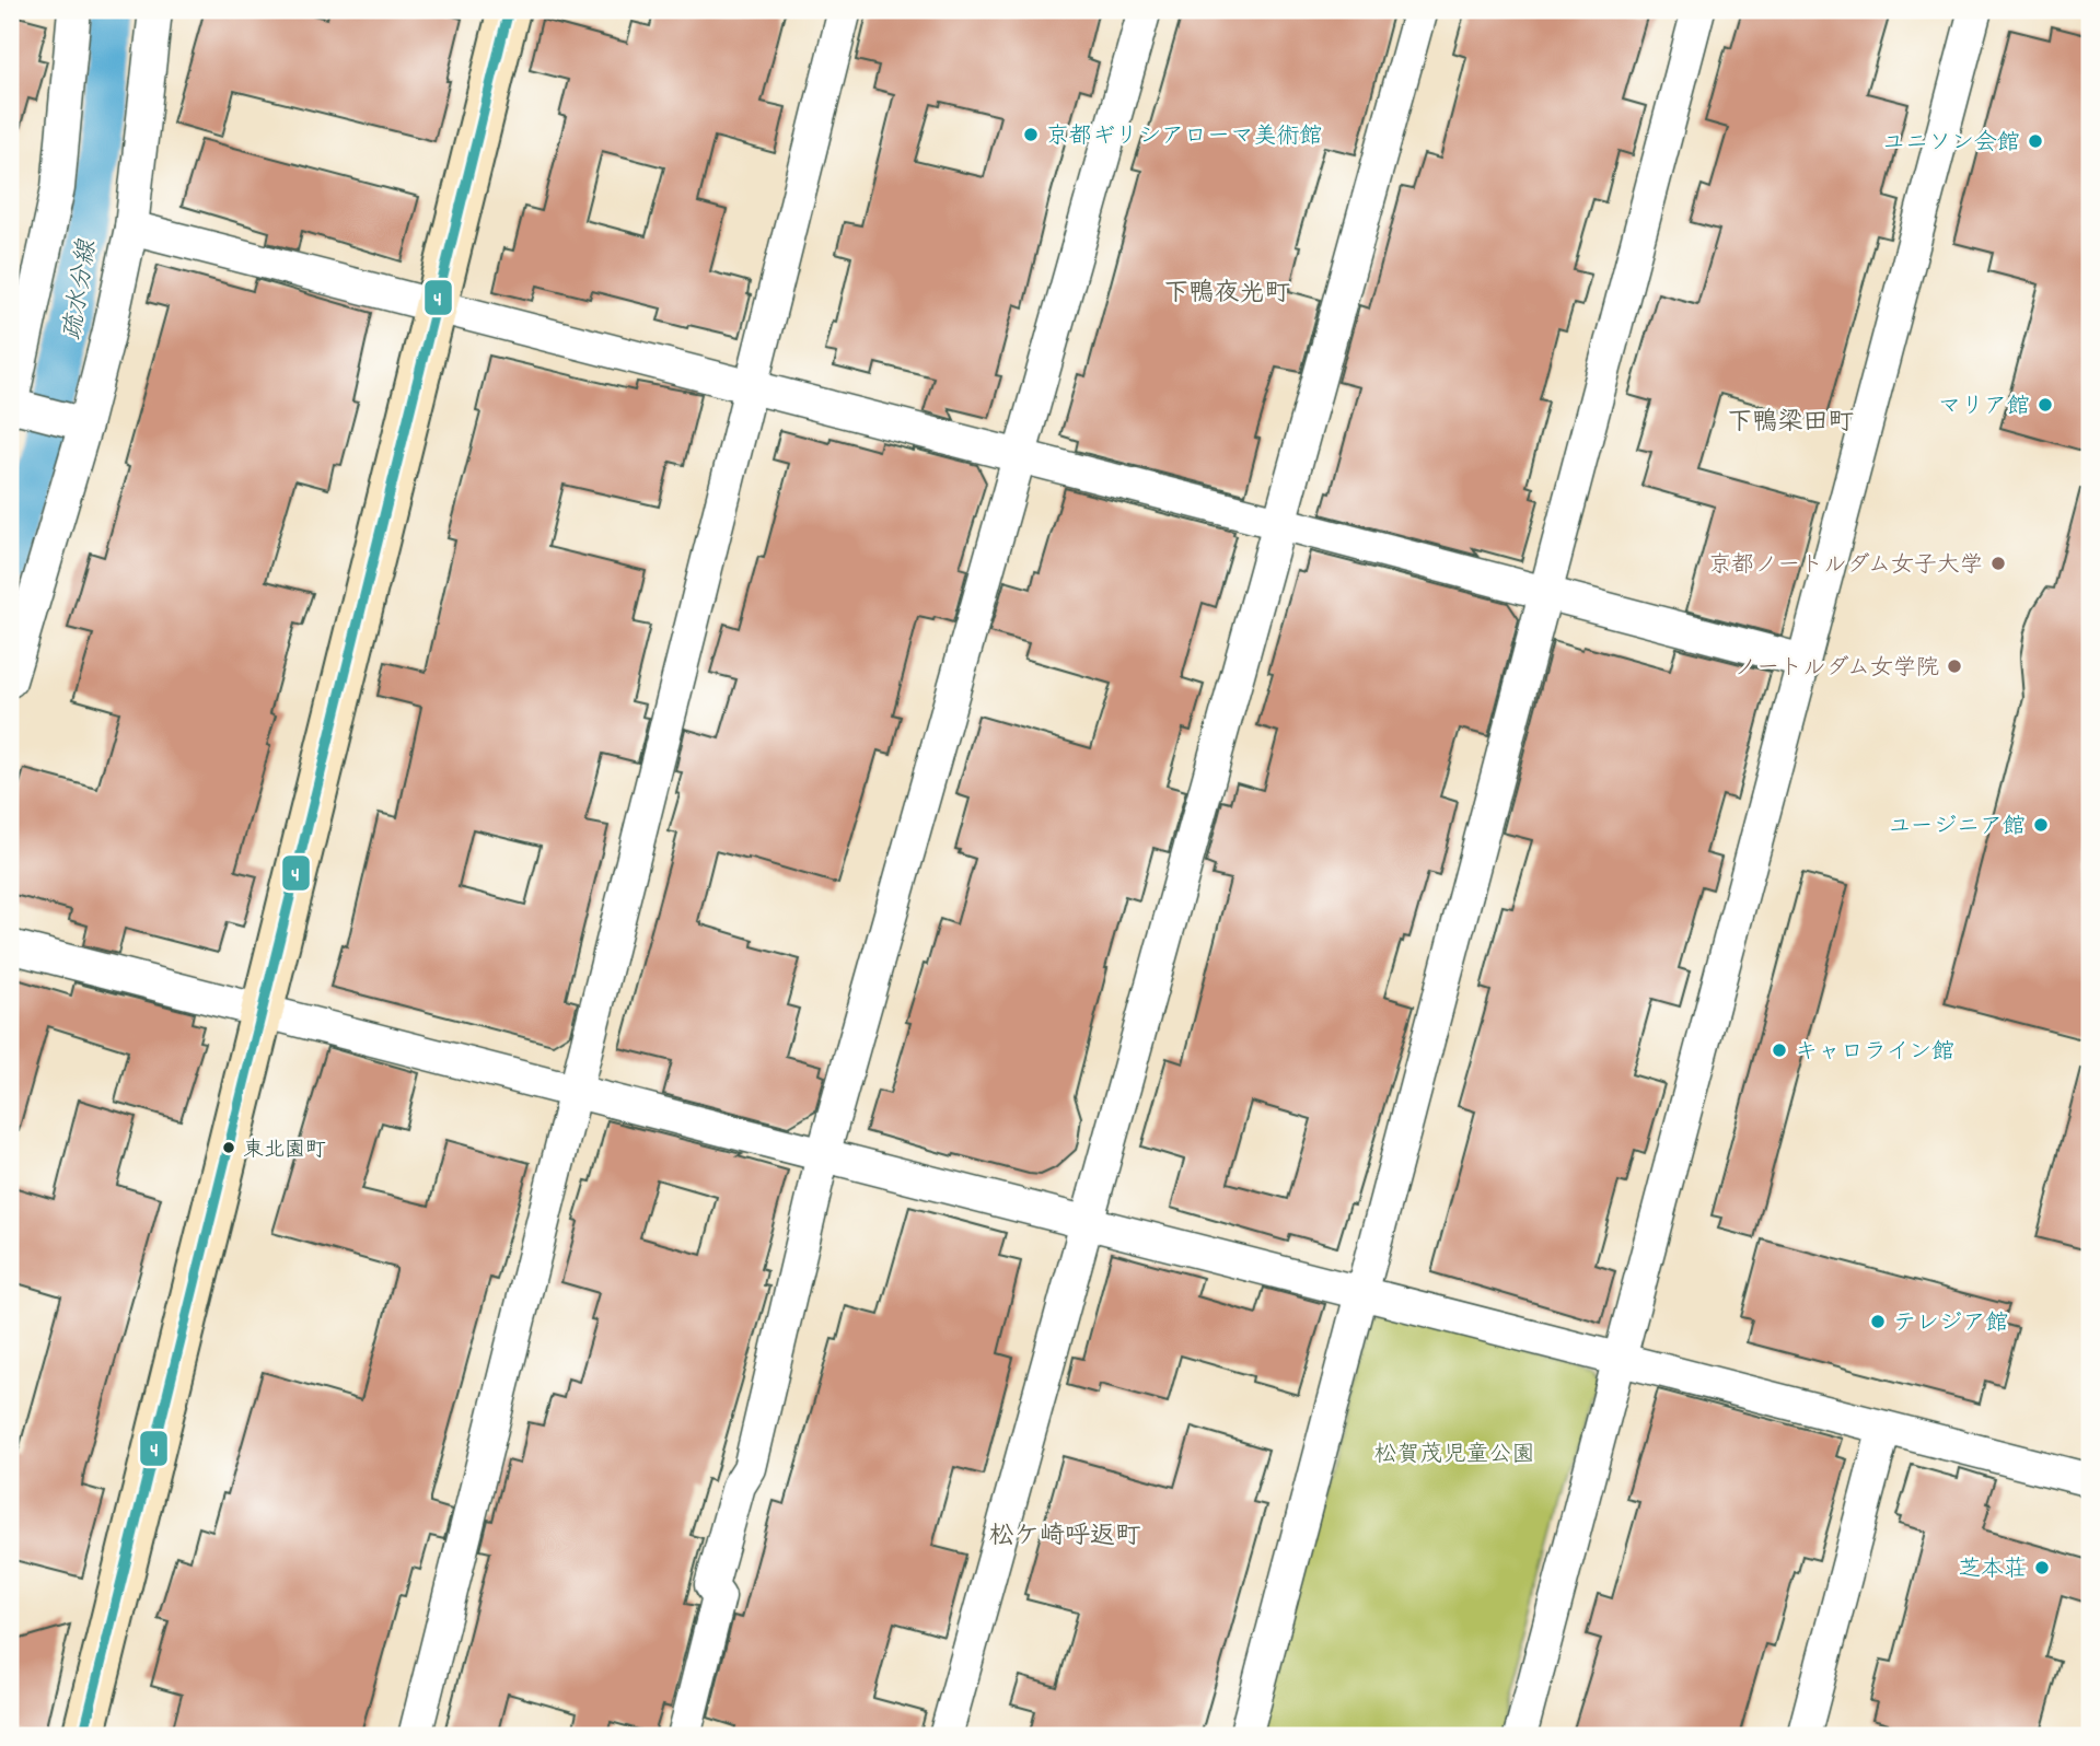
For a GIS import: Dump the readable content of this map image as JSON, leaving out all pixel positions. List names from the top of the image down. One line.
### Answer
{"districts":["下鴨夜光町","下鴨梁田町","松ケ崎呼返町"],"water":["疏水分線"],"parks":["松賀茂児童公園"],"places":["京都ギリシアローマ美術館","ユニソン会館","マリア館","京都ノートルダム女子大学","ノートルダム女学院","ユージニア館","キャロライン館","東北園町","テレジア館","芝本荘"],"lines":["transit line 4"]}
